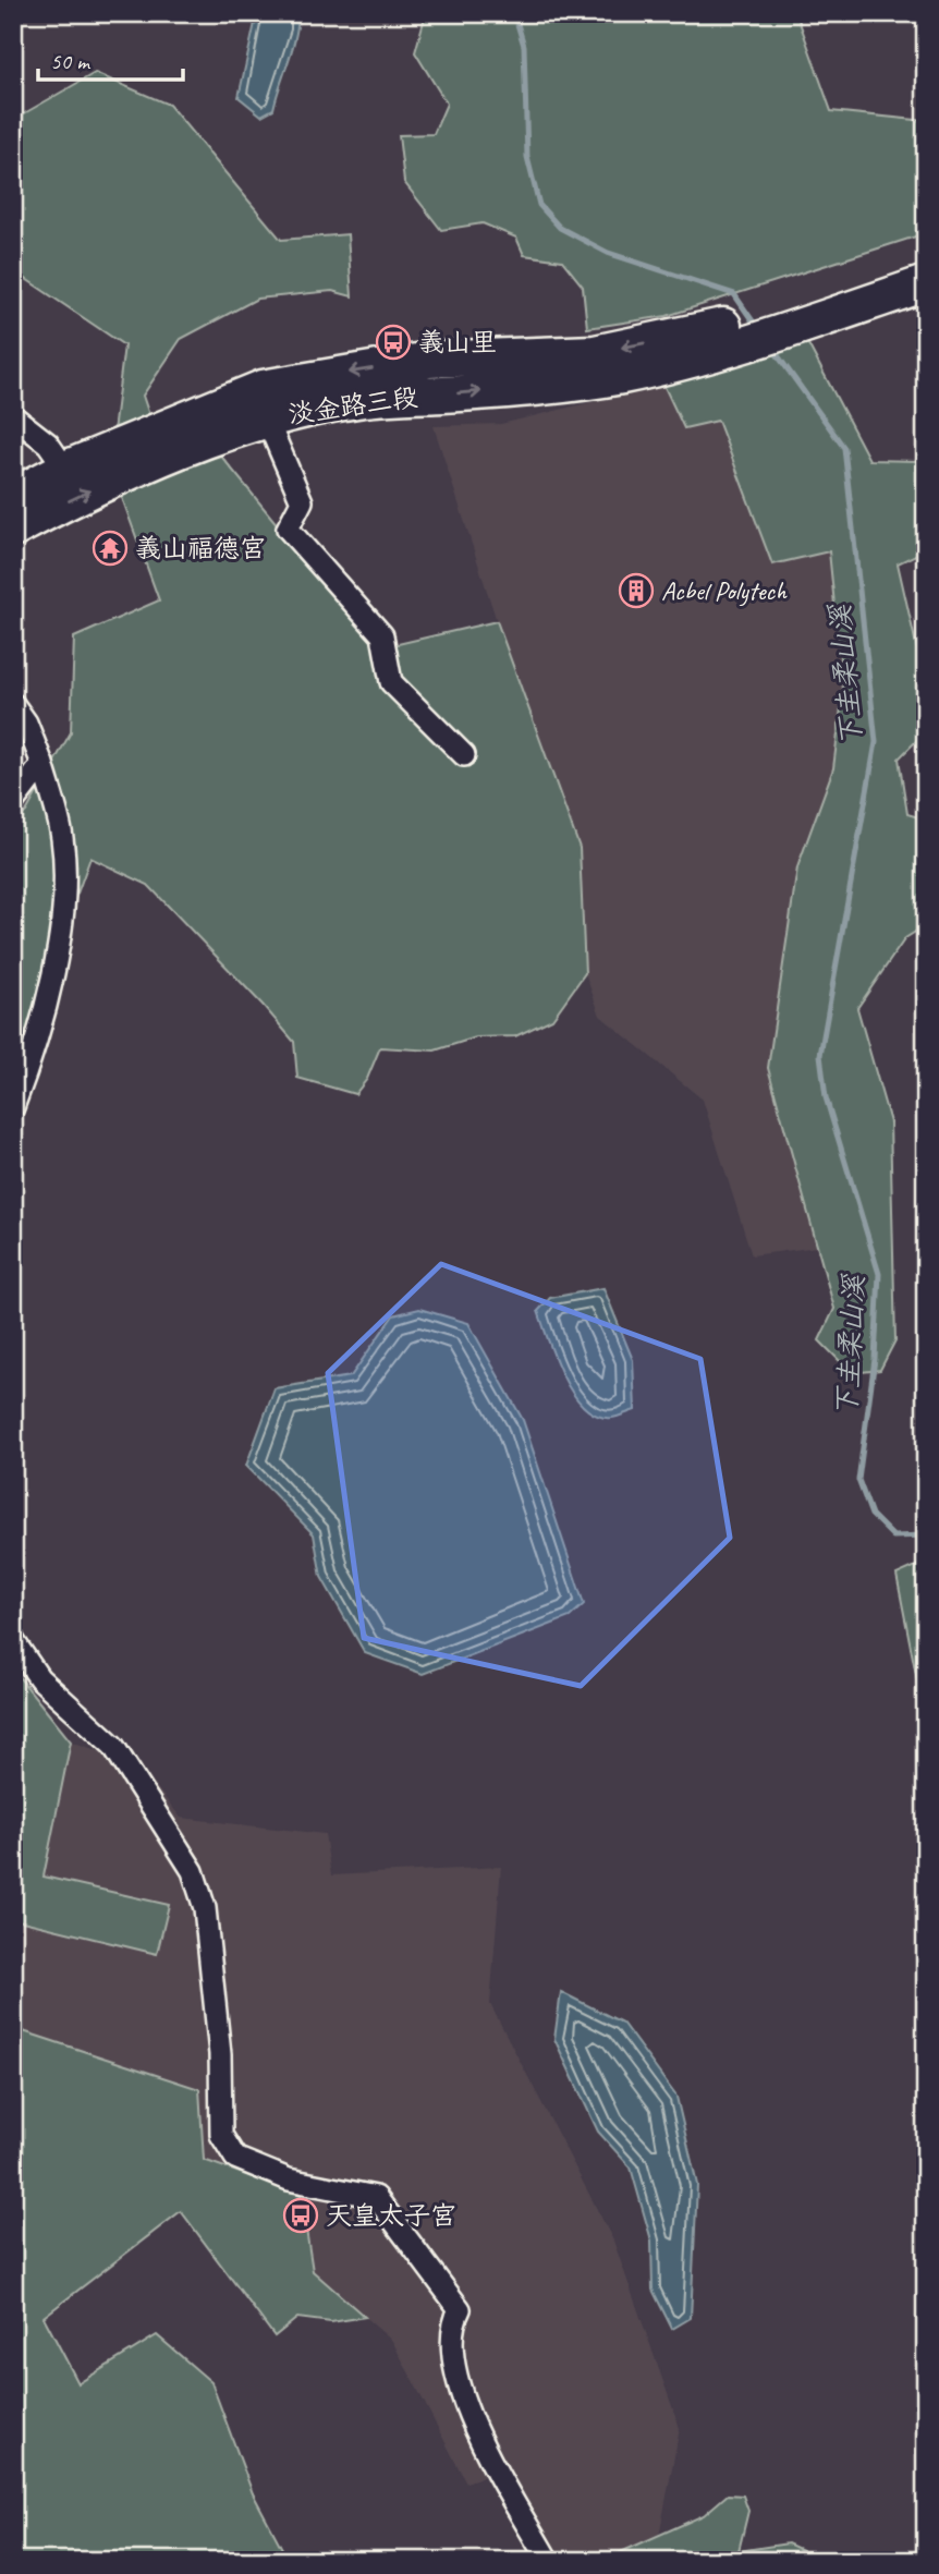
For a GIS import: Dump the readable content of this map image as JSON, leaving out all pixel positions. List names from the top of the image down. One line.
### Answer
{"streets":{"main road":["淡金路三段"]},"water":["下圭柔山溪"],"places":{"bus stop":["義山里","天皇太子宮"],"temple":["義山福德宮"],"building":["Acbel Polytech"]},"scale_bar":"50 m"}
